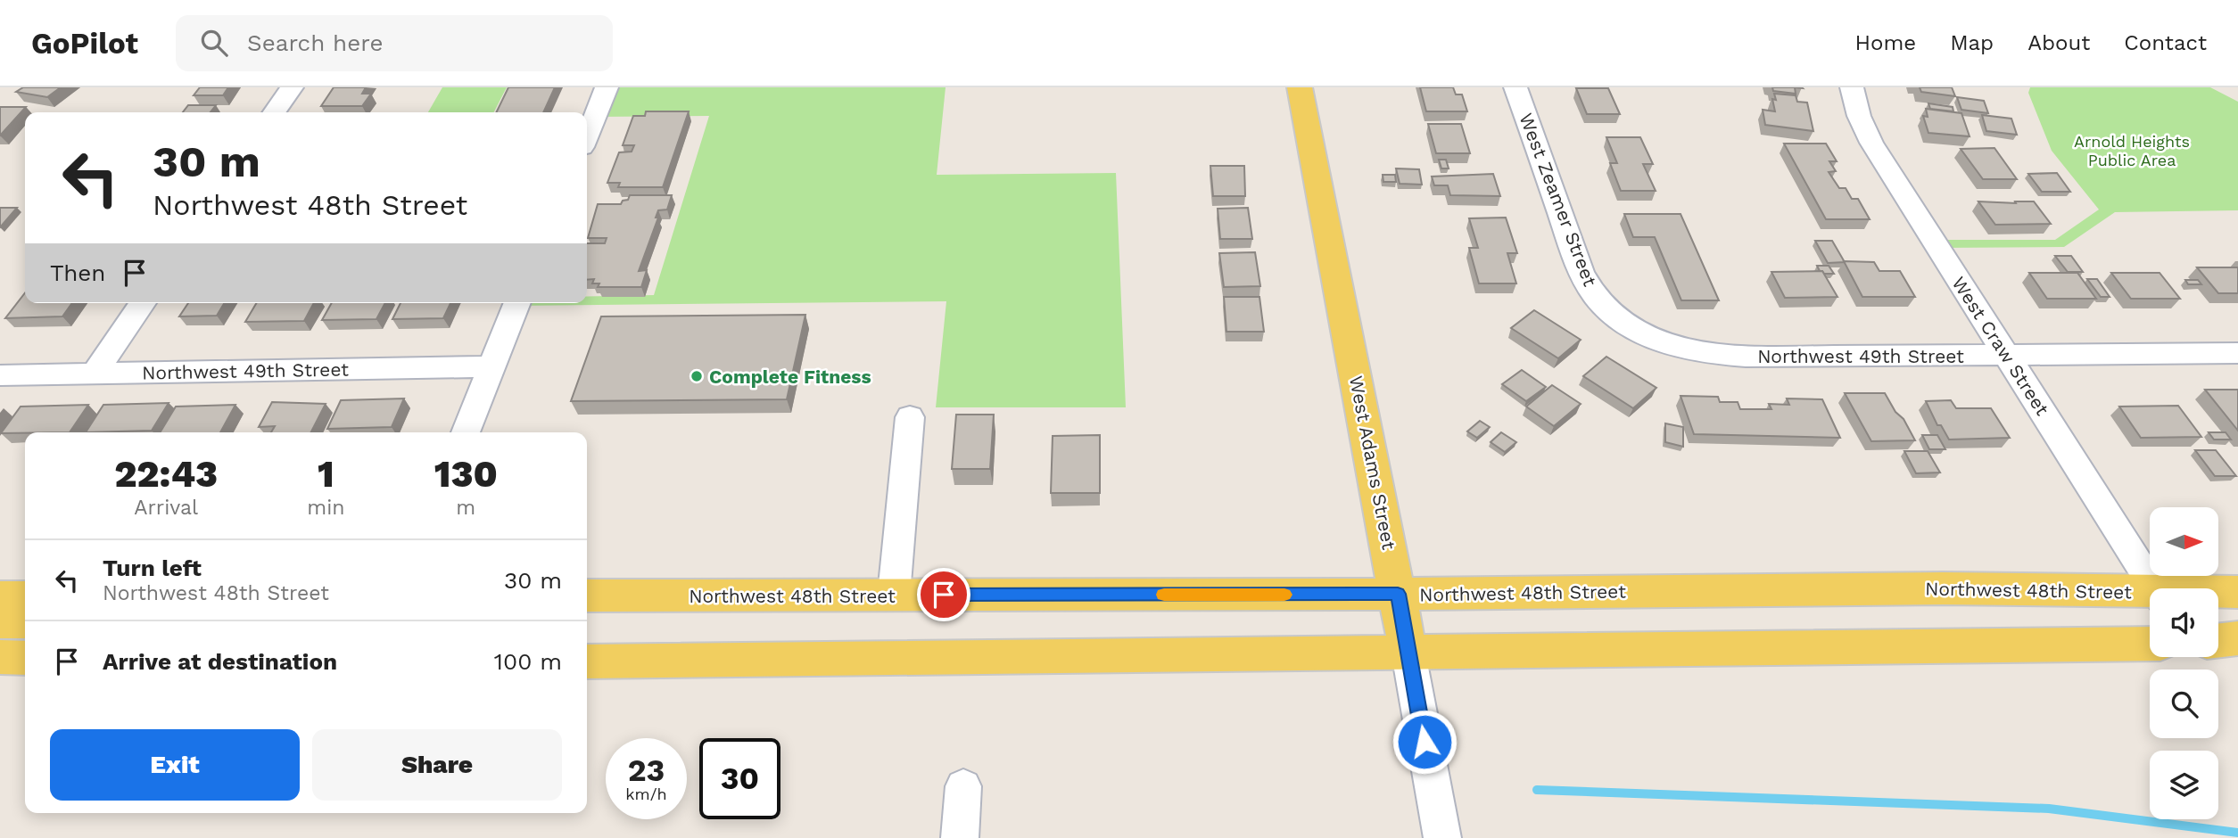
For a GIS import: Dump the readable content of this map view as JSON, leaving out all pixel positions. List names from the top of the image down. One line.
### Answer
{"streets":{"main road":["West Adams Street","Northwest 48th Street"],"street":["West Zeamer Street","West Craw Street","Northwest 49th Street"]},"crossings":[["West Zeamer Street","Northwest 49th Street"],["West Craw Street","Northwest 49th Street"],["West Adams Street","Northwest 48th Street"]],"parks":["Arnold Heights Public Area"],"places":["Complete Fitness"],"north":"right","page":{"header":"GoPilot","search":"Search here","nav":["Home","Map","About","Contact"],"turn":["30 m","Northwest 48th Street"],"then":"Then","eta":["22:43","Arrival","1","min","130","m"],"list":[{"name":"Turn left","note":"Northwest 48th Street","value":"30 m"},{"name":"Arrive at destination","value":"100 m"}],"buttons":["Exit","Share"],"speed":"23 km/h","limit":"30"}}
